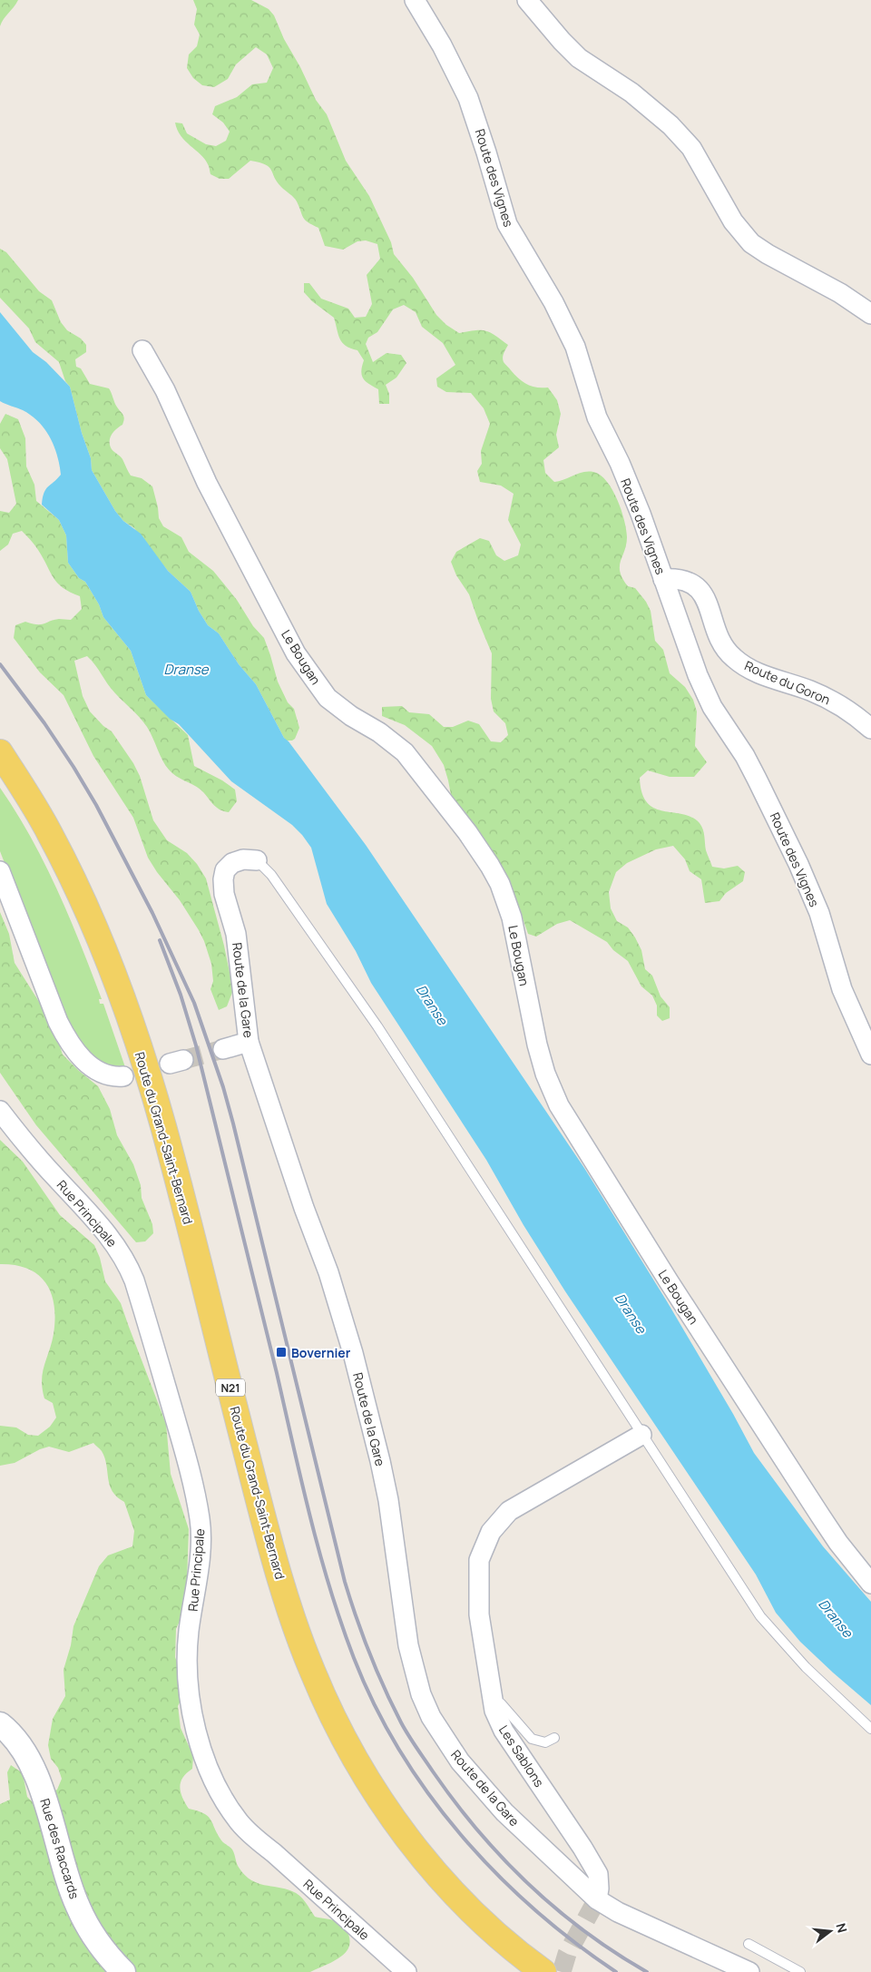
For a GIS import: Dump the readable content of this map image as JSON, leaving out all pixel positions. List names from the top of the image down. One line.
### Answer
{"streets":{"main road":["Route du Grand-Saint-Bernard","N21"],"street":["Route des Vignes","Le Bougan","Route du Goron","Route de la Gare","Rue Principale","Les Sablons","Rue des Raccards"]},"crossings":[["Route des Vignes","Route du Goron"],["Route de la Gare","Les Sablons"]],"water":["Dranse"],"places":{"transit":["Bovernier"]},"north":"right"}
